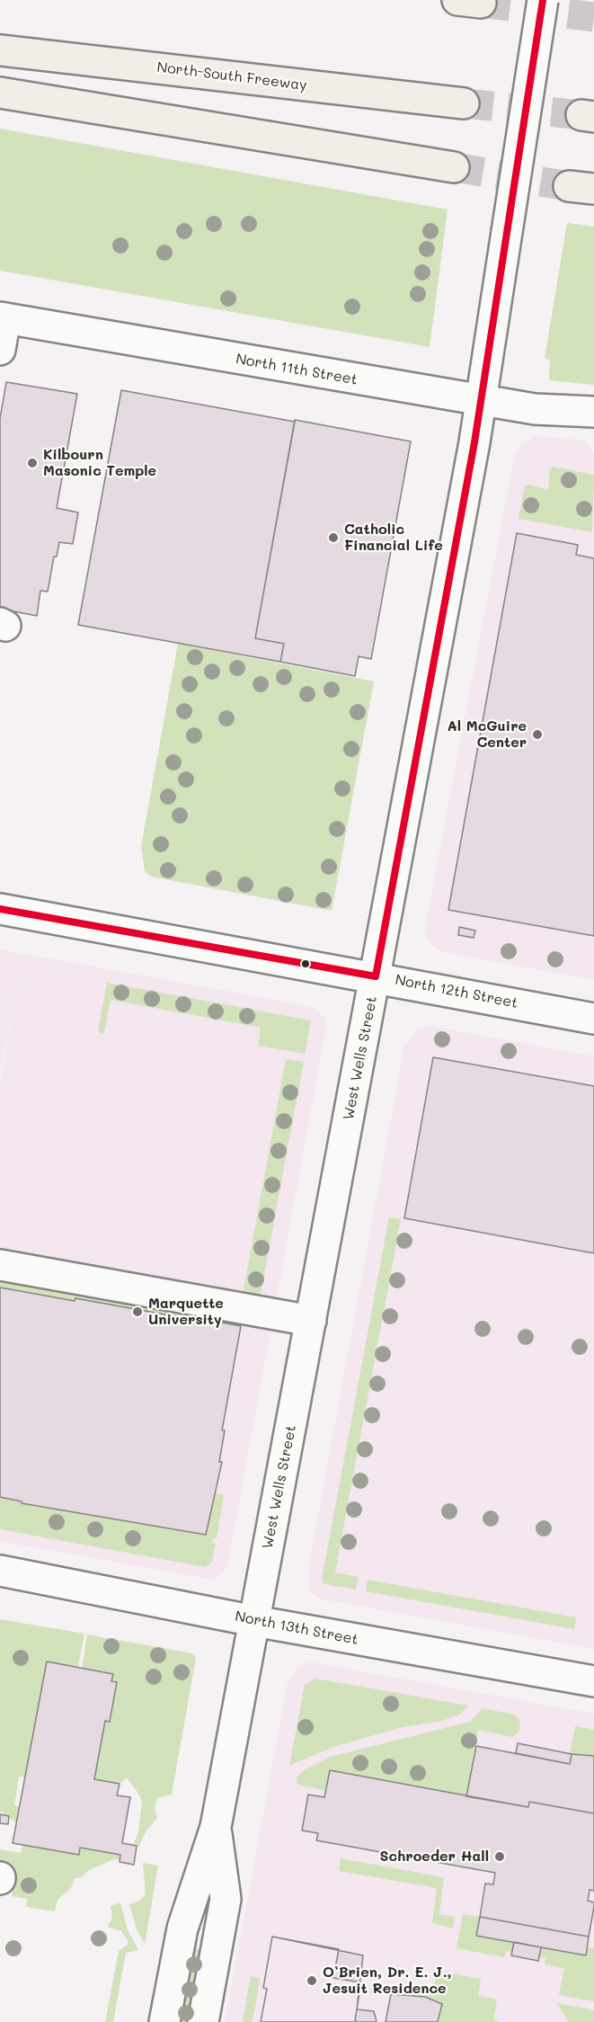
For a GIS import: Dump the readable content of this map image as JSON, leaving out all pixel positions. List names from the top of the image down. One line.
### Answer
{"streets":{"highway":["North-South Freeway"],"street":["North 11th Street","North 12th Street","West Wells Street","North 13th Street"]},"crossings":[["North 11th Street","West Wells Street"],["North 12th Street","West Wells Street"],["West Wells Street","North 13th Street"]],"places":["Kilbourn Masonic Temple","Catholic Financial Life","Al McGuire Center","Marquette University","Schroeder Hall","O’Brien, Dr. E. J., Jesuit Residence"]}
